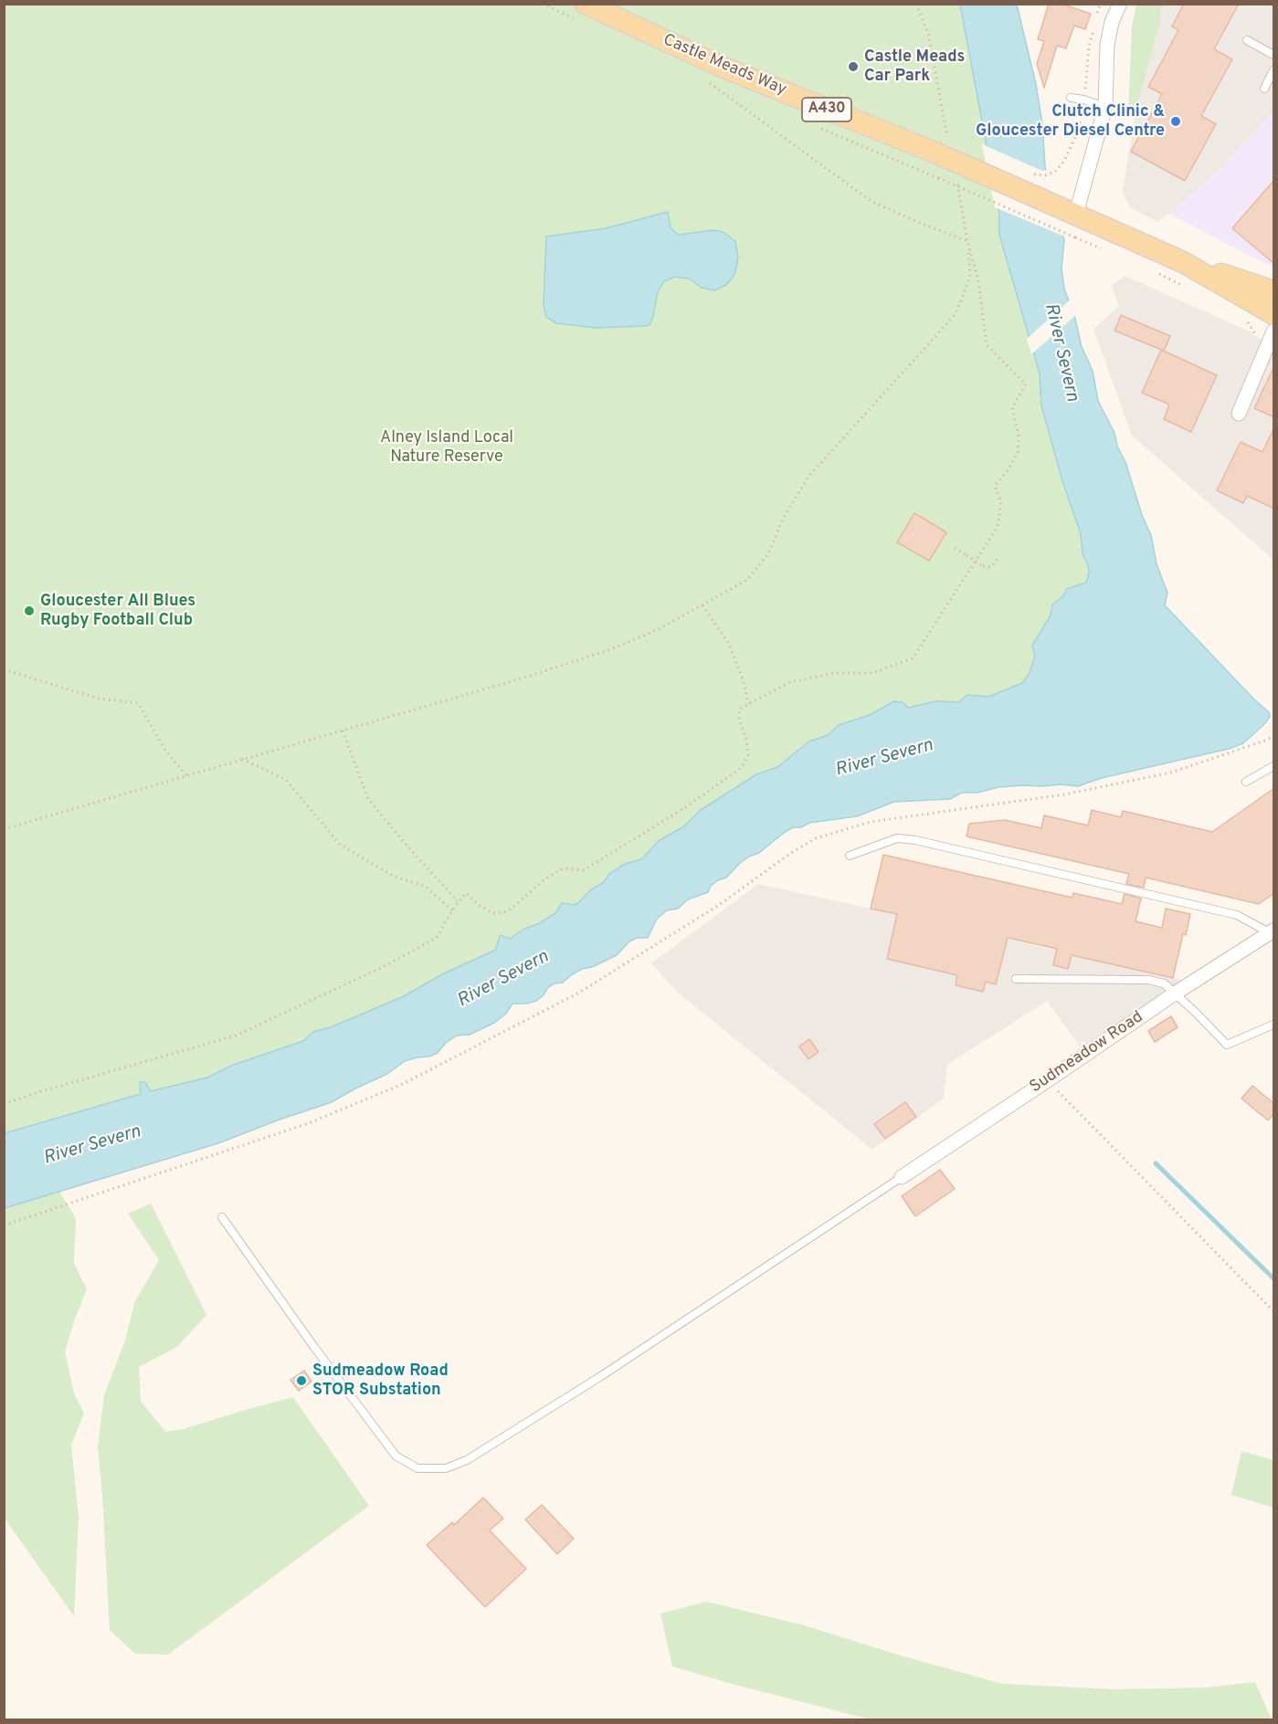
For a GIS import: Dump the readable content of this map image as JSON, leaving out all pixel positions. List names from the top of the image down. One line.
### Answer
{"streets":{"main road":["Castle Meads Way","A430"],"street":["Sudmeadow Road"]},"crossings":[["Castle Meads Way","A430"]],"water":["River Severn"],"parks":["Alney Island Local Nature Reserve"],"places":["Castle Meads Car Park","Clutch Clinic & Gloucester Diesel Centre","Gloucester All Blues Rugby Football Club","Sudmeadow Road STOR Substation"]}
